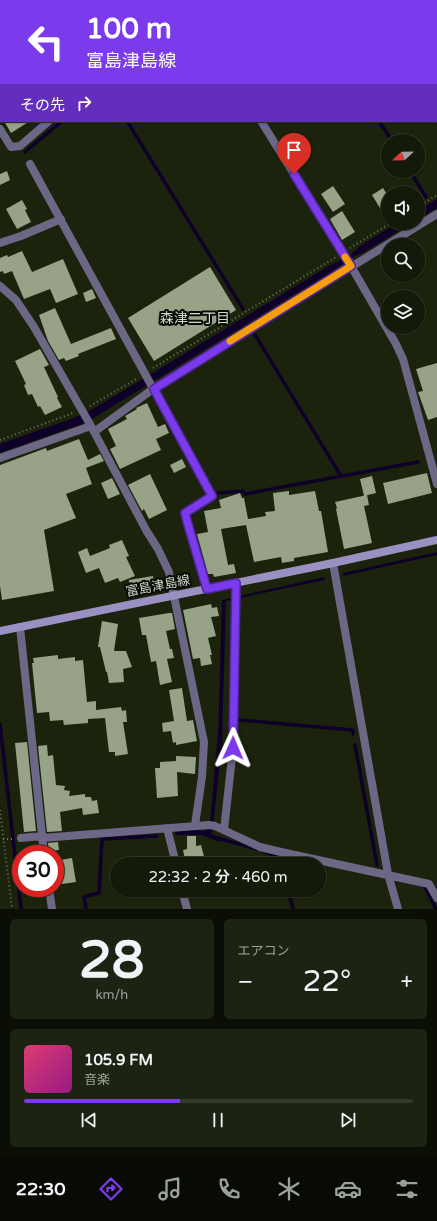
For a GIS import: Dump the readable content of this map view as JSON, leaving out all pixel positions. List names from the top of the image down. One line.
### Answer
{"streets":{"main road":["富島津島線"]},"districts":["森津二丁目"],"north":"left","page":{"turn":["100 m","富島津島線"],"then":"その先","limit":"30","trip":"22:32 · 2 分 · 460 m","tile":[["28","km/h"],"エアコン"],"heat":["−","22°","+"],"song":["105.9 FM","音楽"],"tabs":"22:30"}}
